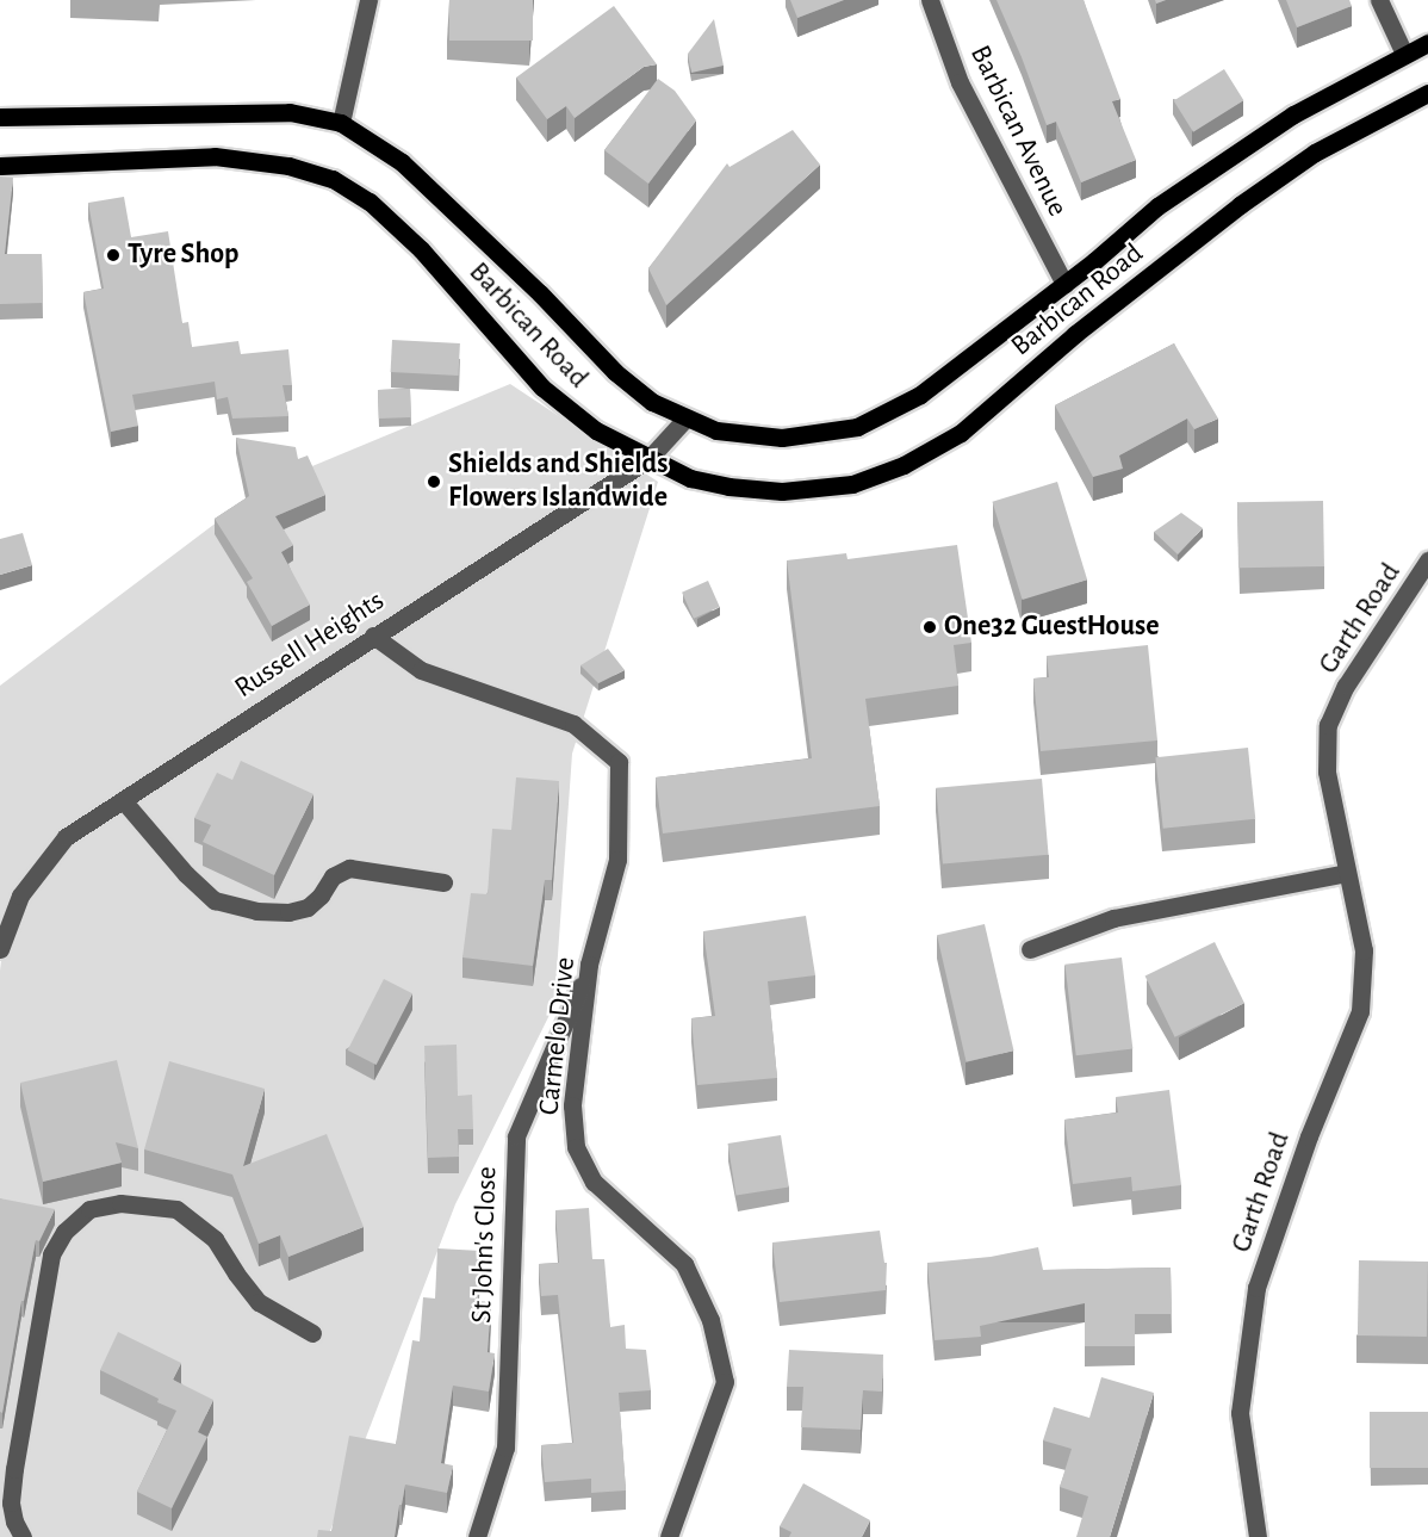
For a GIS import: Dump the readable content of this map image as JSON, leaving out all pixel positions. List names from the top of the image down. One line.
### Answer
{"streets":{"main road":["Barbican Road"],"street":["Barbican Avenue","Garth Road","Russell Heights","Carmelo Drive","St John's Close"]},"crossings":[["Barbican Avenue","Barbican Road"],["Barbican Road","Russell Heights"],["Russell Heights","Carmelo Drive"],["Carmelo Drive","St John's Close"]],"places":["Tyre Shop","Shields and Shields Flowers Islandwide","One32 GuestHouse"]}
